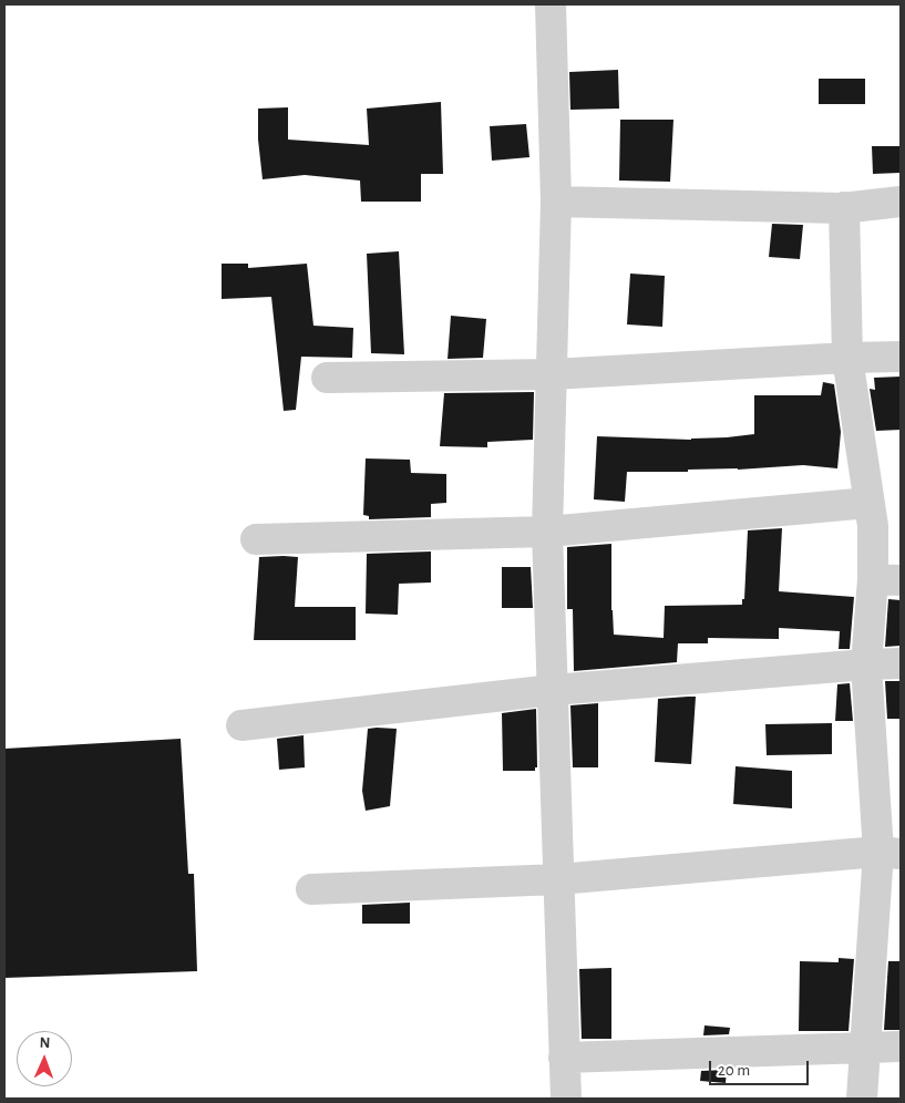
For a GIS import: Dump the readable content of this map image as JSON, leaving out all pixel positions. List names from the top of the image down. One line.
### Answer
{"scale_bar":"20 m","north":"top"}
